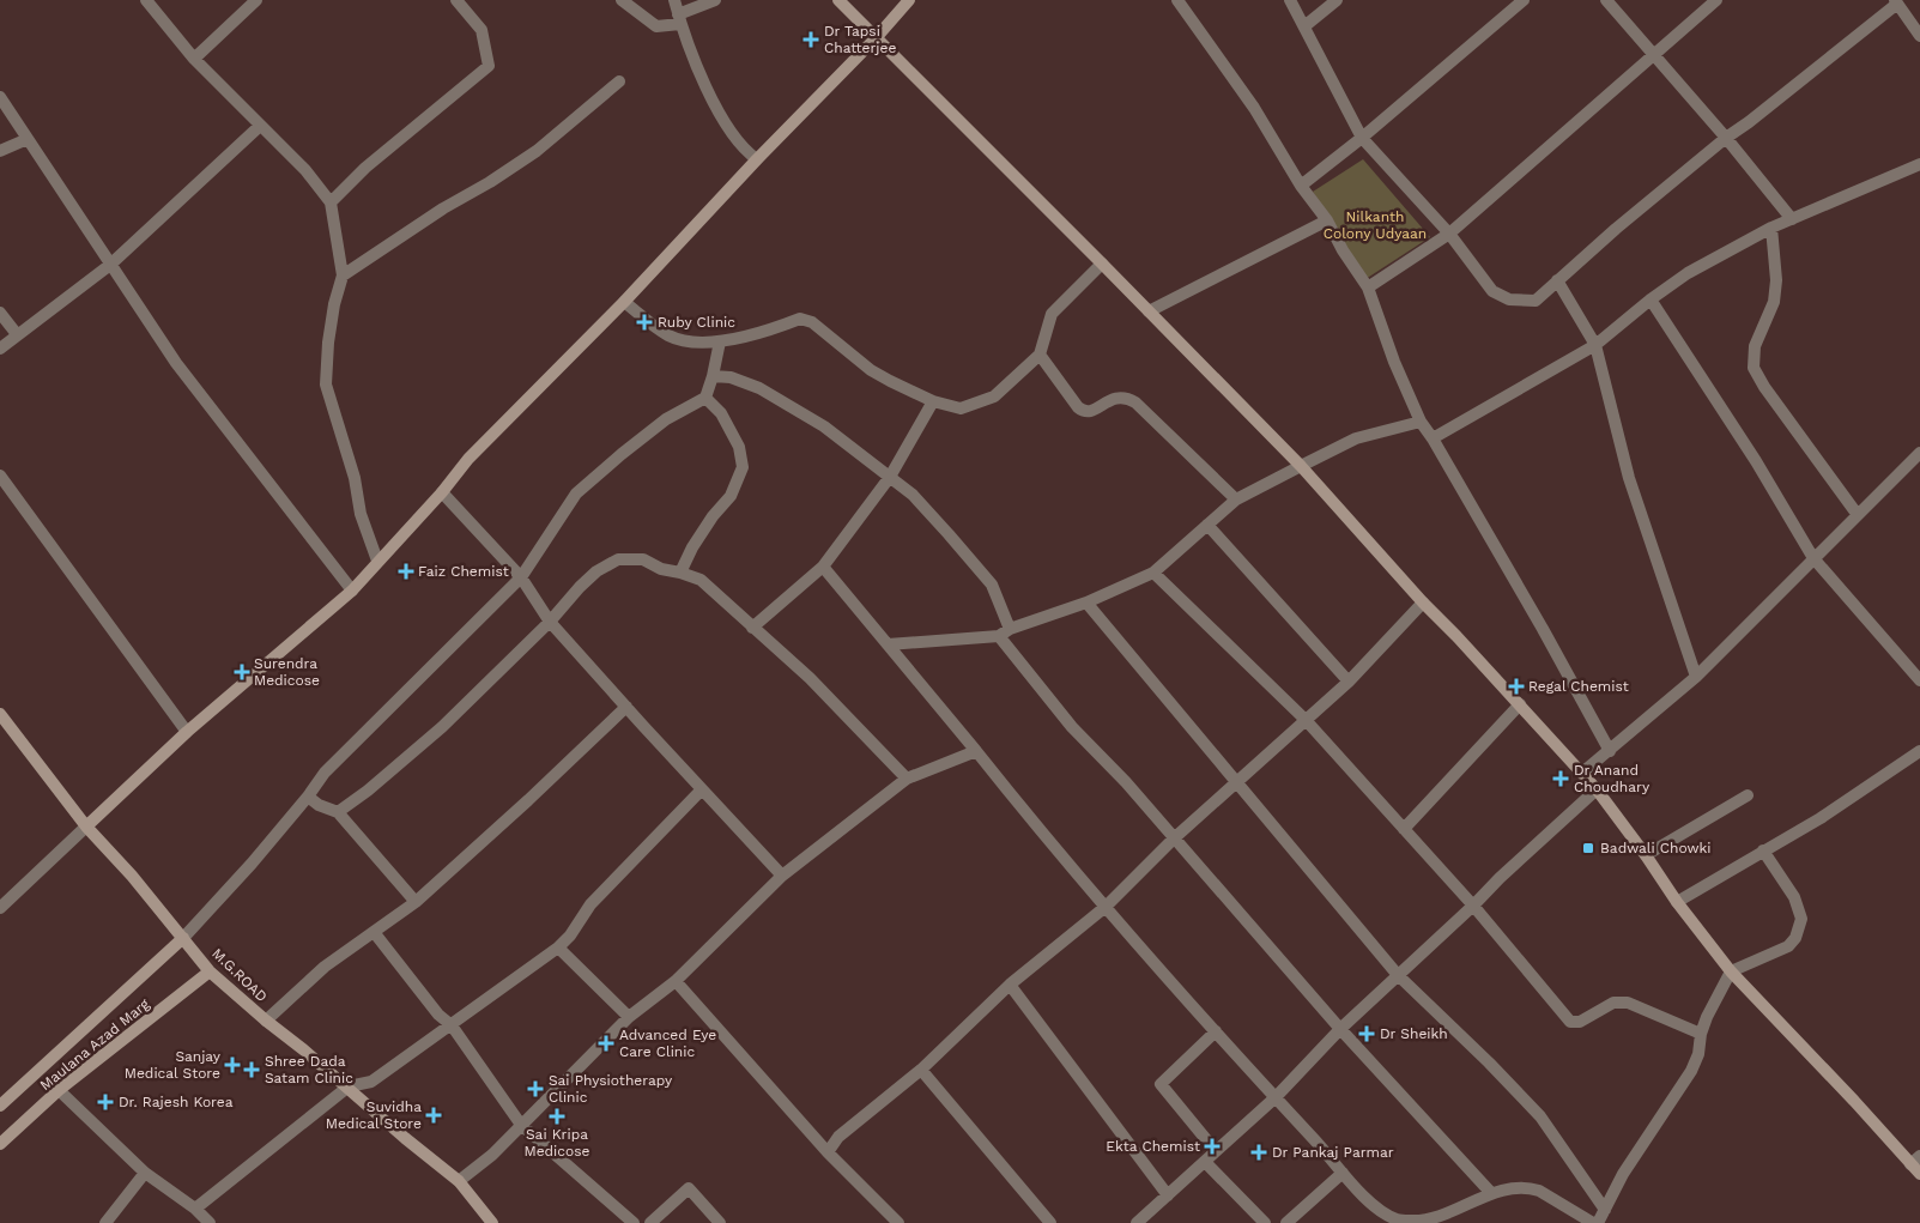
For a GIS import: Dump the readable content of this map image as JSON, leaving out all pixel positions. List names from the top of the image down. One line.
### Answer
{"streets":{"main road":["M.G.ROAD","Maulana Azad Marg"]},"crossings":[["M.G.ROAD","Maulana Azad Marg"]],"parks":["Nilkanth Colony Udyaan"],"places":{"health":["Dr Tapsi Chatterjee","Ruby Clinic","Faiz Chemist","Surendra Medicose","Regal Chemist","Dr Anand Choudhary","Dr Sheikh","Advanced Eye Care Clinic","Sanjay Medical Store","Shree Dada Satam Clinic","Sai Physiotherapy Clinic","Dr. Rajesh Korea","Suvidha Medical Store","Sai Kripa Medicose","Ekta Chemist","Dr Pankaj Parmar"],"transit":["Badwali Chowki"]}}
